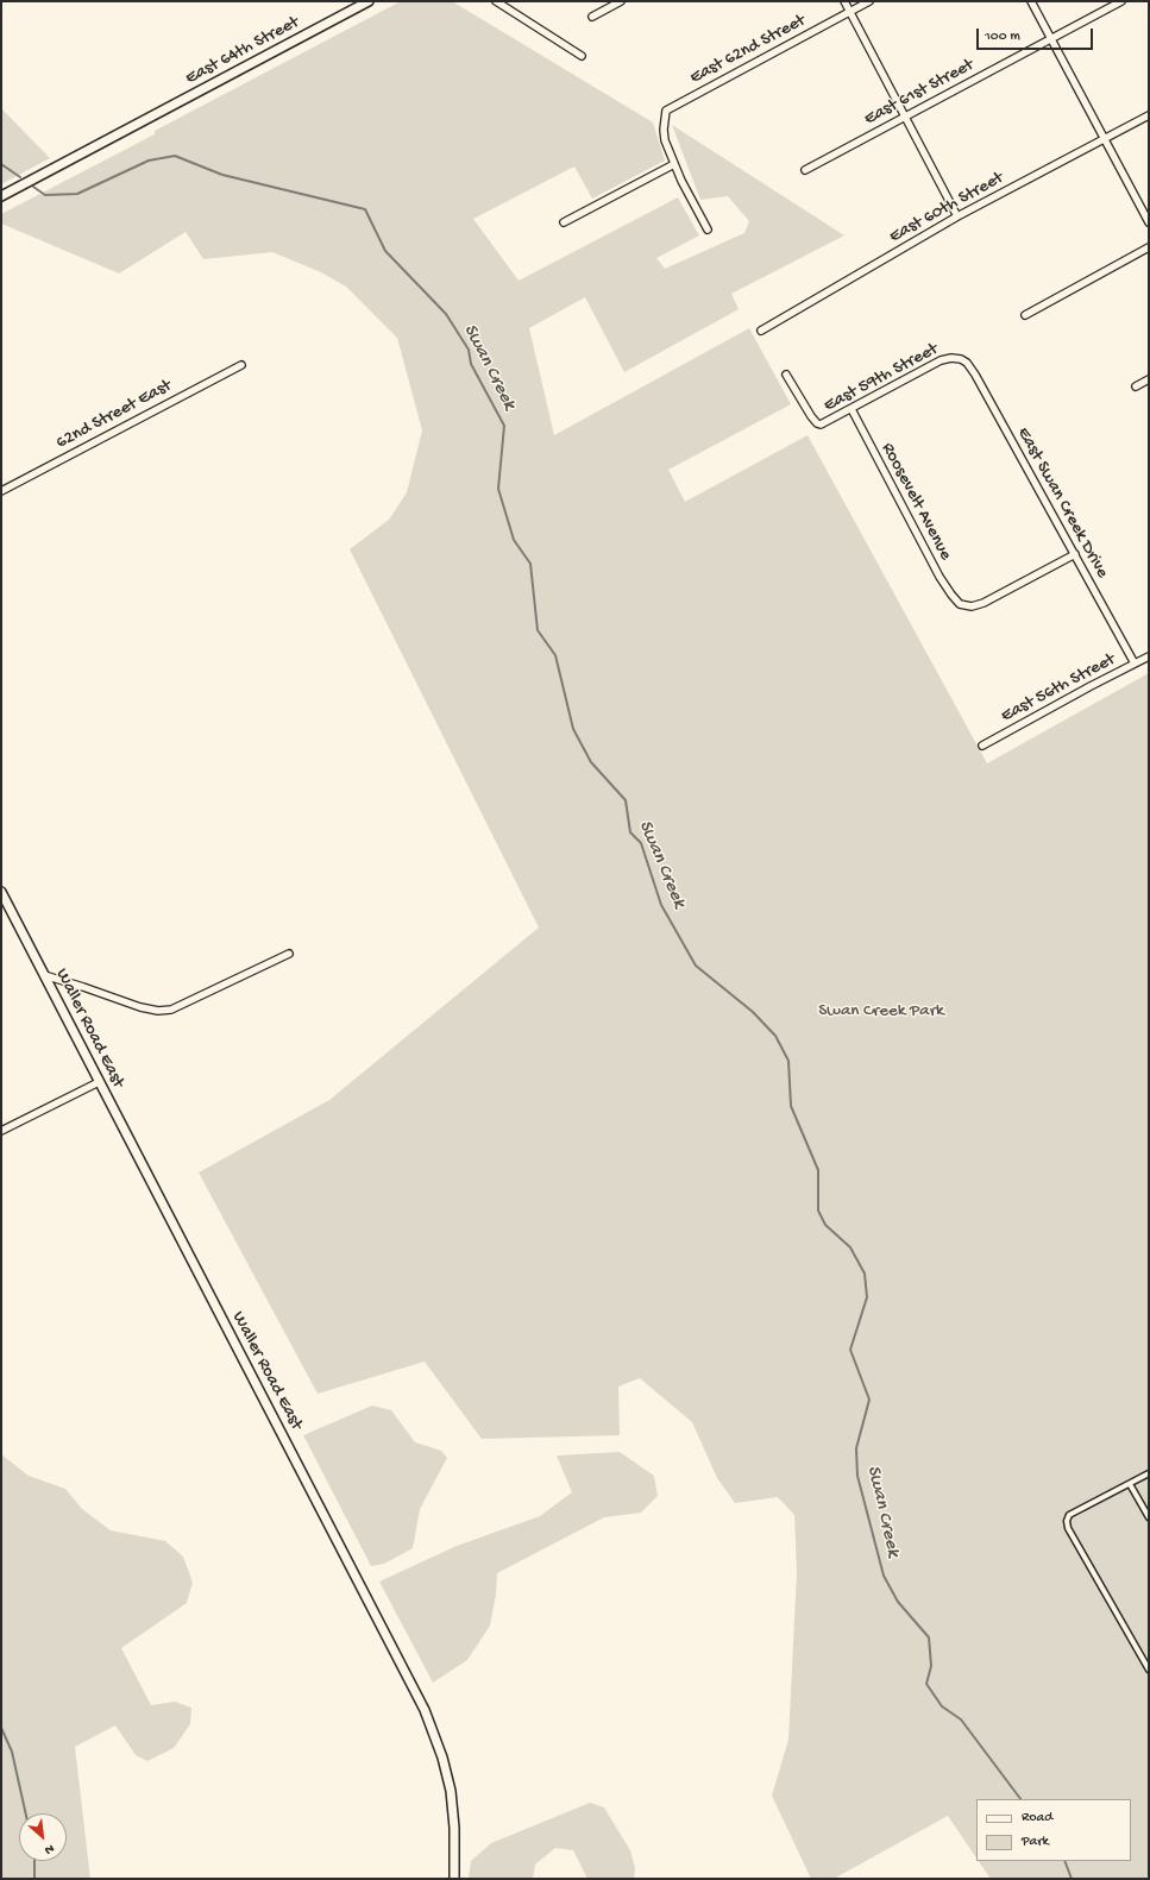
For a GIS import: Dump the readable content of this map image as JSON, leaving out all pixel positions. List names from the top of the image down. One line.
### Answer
{"streets":{"street":["East 62nd Street","East 64th Street","East 61st Street","East 60th Street","East 59th Street","62nd Street East","Roosevelt Avenue","East Swan Creek Drive","East 56th Street","Waller Road East"]},"crossings":[["East 59th Street","Roosevelt Avenue"],["East 59th Street","East Swan Creek Drive"],["Roosevelt Avenue","East Swan Creek Drive"],["East Swan Creek Drive","East 56th Street"]],"water":["Swan Creek"],"parks":["Swan Creek Park"],"legend":["Road","Park"],"scale_bar":"100 m","north":"bottom right"}
